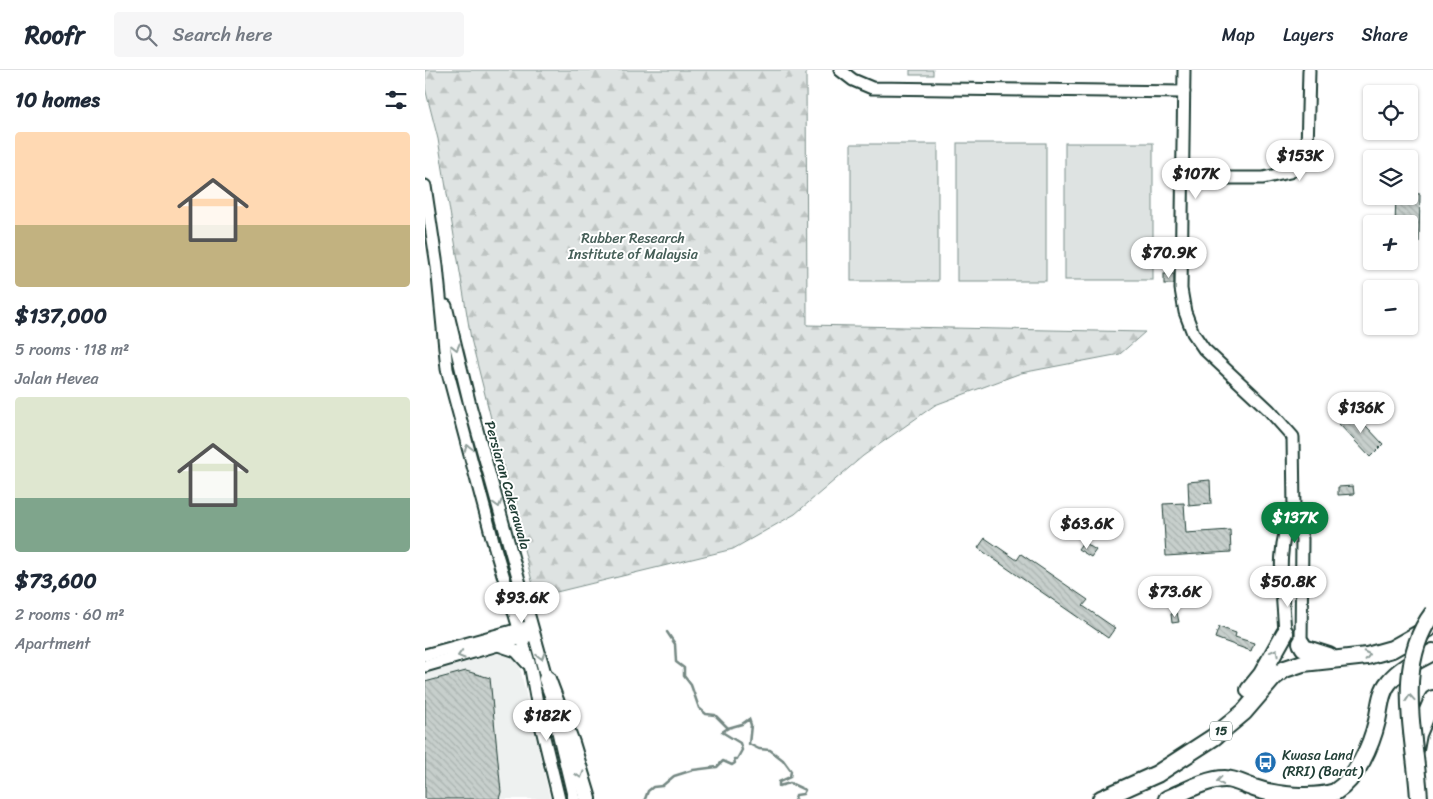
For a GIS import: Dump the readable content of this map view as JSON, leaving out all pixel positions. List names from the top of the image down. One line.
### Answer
{"streets":{"highway":["15"],"street":["Persiaran Cakerawala"]},"parks":["Rubber Research Institute of Malaysia"],"places":{"bus stop":["Kwasa Land (RRI) (Barat)"]},"page":{"header":"Roofr","search":"Search here","nav":["Map","Layers","Share"],"heading":"10 homes","map_buttons":["+","−"],"list":[{"name":"$137,000","note":"5 rooms · 118 m² · Jalan Hevea"},{"name":"$73,600","note":"2 rooms · 60 m² · Apartment"}],"price":["$153K","$107K","$70.9K","$136K","$137K","$63.6K","$50.8K","$73.6K","$93.6K","$182K"]}}
